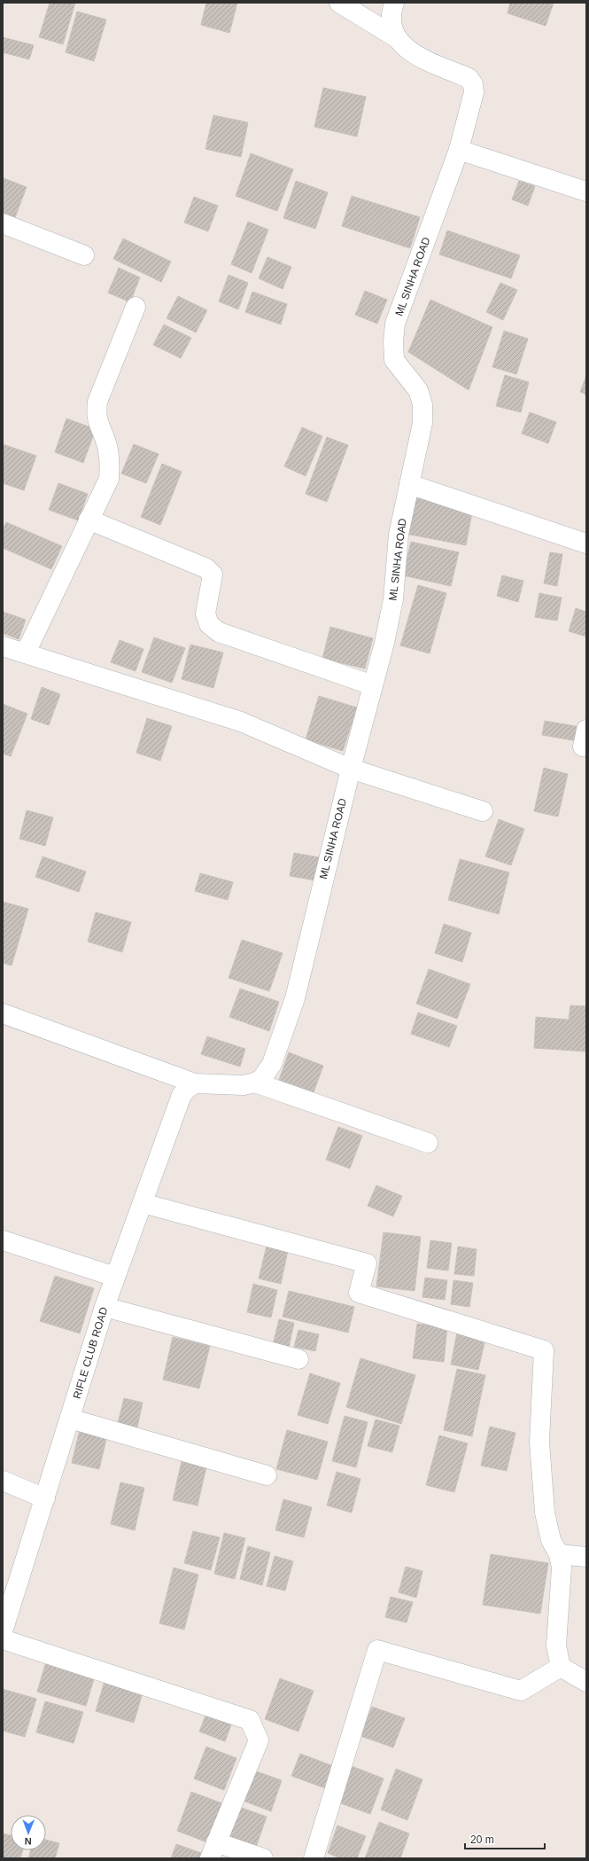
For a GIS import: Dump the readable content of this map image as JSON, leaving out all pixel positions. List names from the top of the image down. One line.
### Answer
{"streets":{"street":["ML SINHA ROAD","RIFLE CLUB ROAD"]},"scale_bar":"20 m","north":"bottom"}
